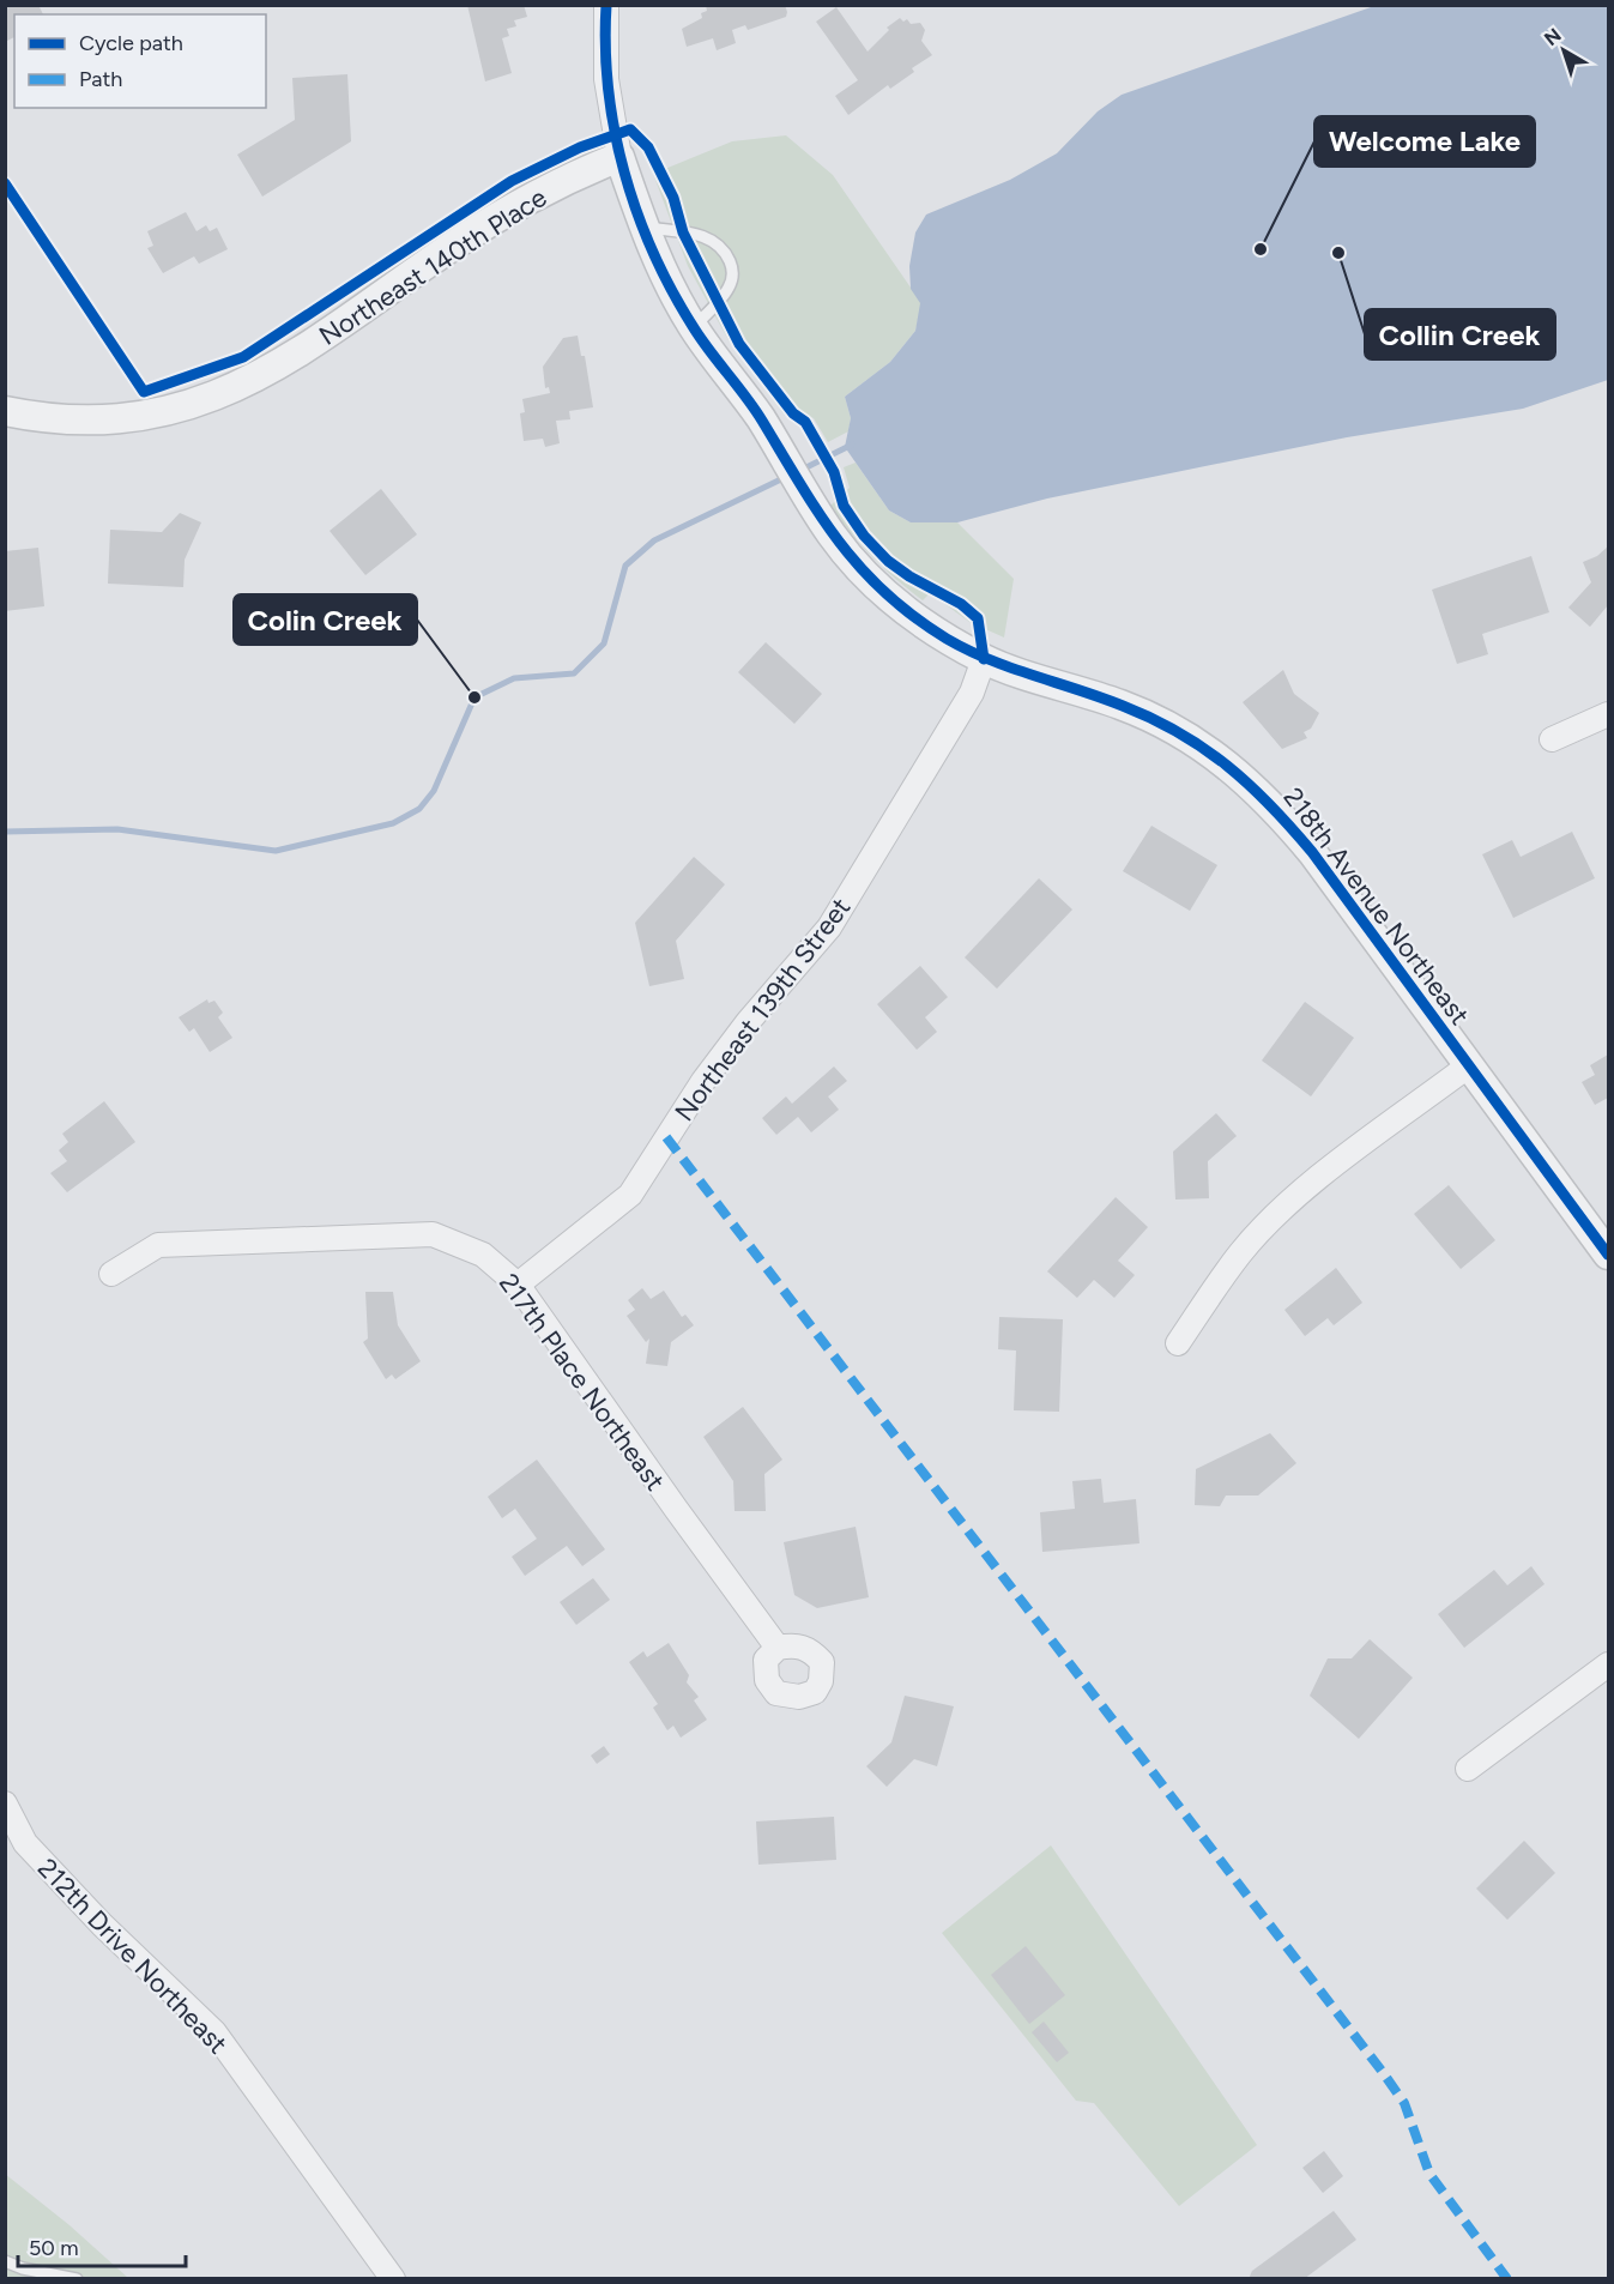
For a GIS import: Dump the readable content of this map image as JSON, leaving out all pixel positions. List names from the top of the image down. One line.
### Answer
{"streets":{"street":["Northeast 140th Place","218th Avenue Northeast","Northeast 139th Street","217th Place Northeast","212th Drive Northeast"]},"crossings":[["Northeast 140th Place","218th Avenue Northeast"],["218th Avenue Northeast","Northeast 139th Street"],["Northeast 139th Street","217th Place Northeast"]],"places":["Welcome Lake","Collin Creek","Colin Creek"],"legend":["Cycle path","Path"],"scale_bar":"50 m","north":"top left"}
